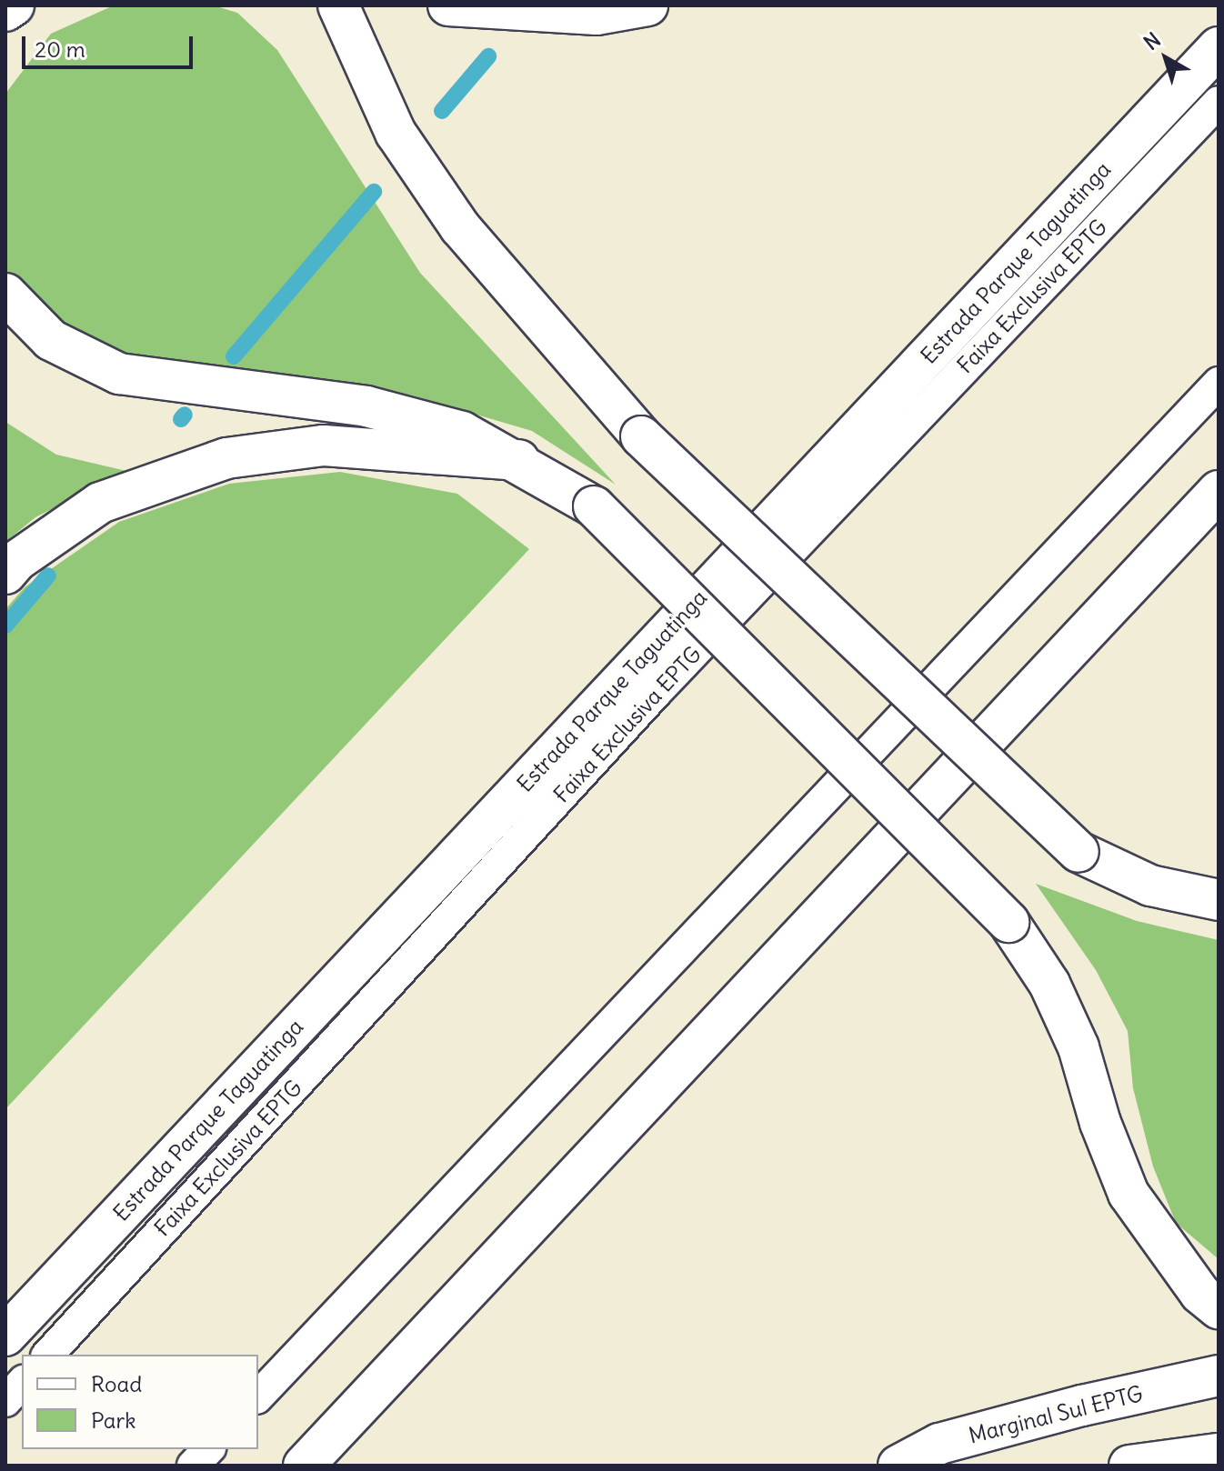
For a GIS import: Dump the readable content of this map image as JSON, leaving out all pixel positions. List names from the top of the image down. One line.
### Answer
{"streets":{"main road":["Estrada Parque Taguatinga","Marginal Sul EPTG"],"lane":["Faixa Exclusiva EPTG"]},"legend":["Road","Park"],"scale_bar":"20 m","north":"top left"}
